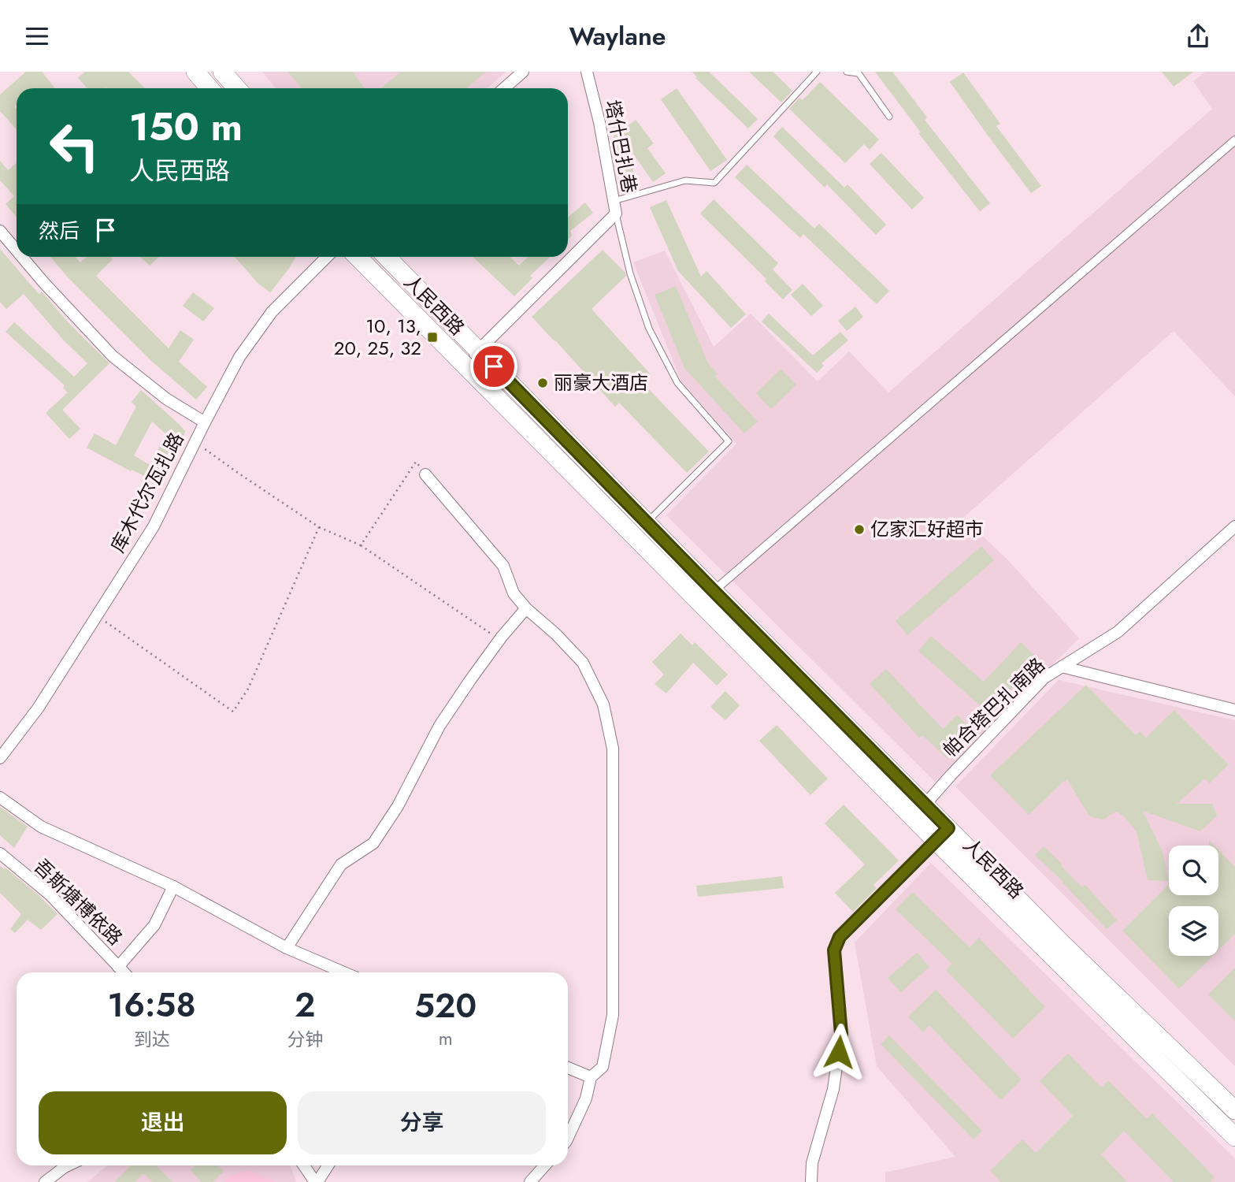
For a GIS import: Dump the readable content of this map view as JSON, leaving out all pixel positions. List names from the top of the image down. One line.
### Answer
{"streets":{"main road":["人民西路"],"street":["塔什巴扎巷","库木代尔瓦扎路","帕合塔巴扎南路","吾斯塘博依路"]},"crossings":[["塔什巴扎巷","人民西路"],["人民西路","帕合塔巴扎南路"]],"places":{"transit":["10, 13, 20, 25, 32"],"other":["丽豪大酒店","亿家汇好超市"]},"page":{"header":"Waylane","turn":["150 m","人民西路"],"then":"然后","eta":["16:58","到达","2","分钟","520","m"],"buttons":["退出","分享"]}}
